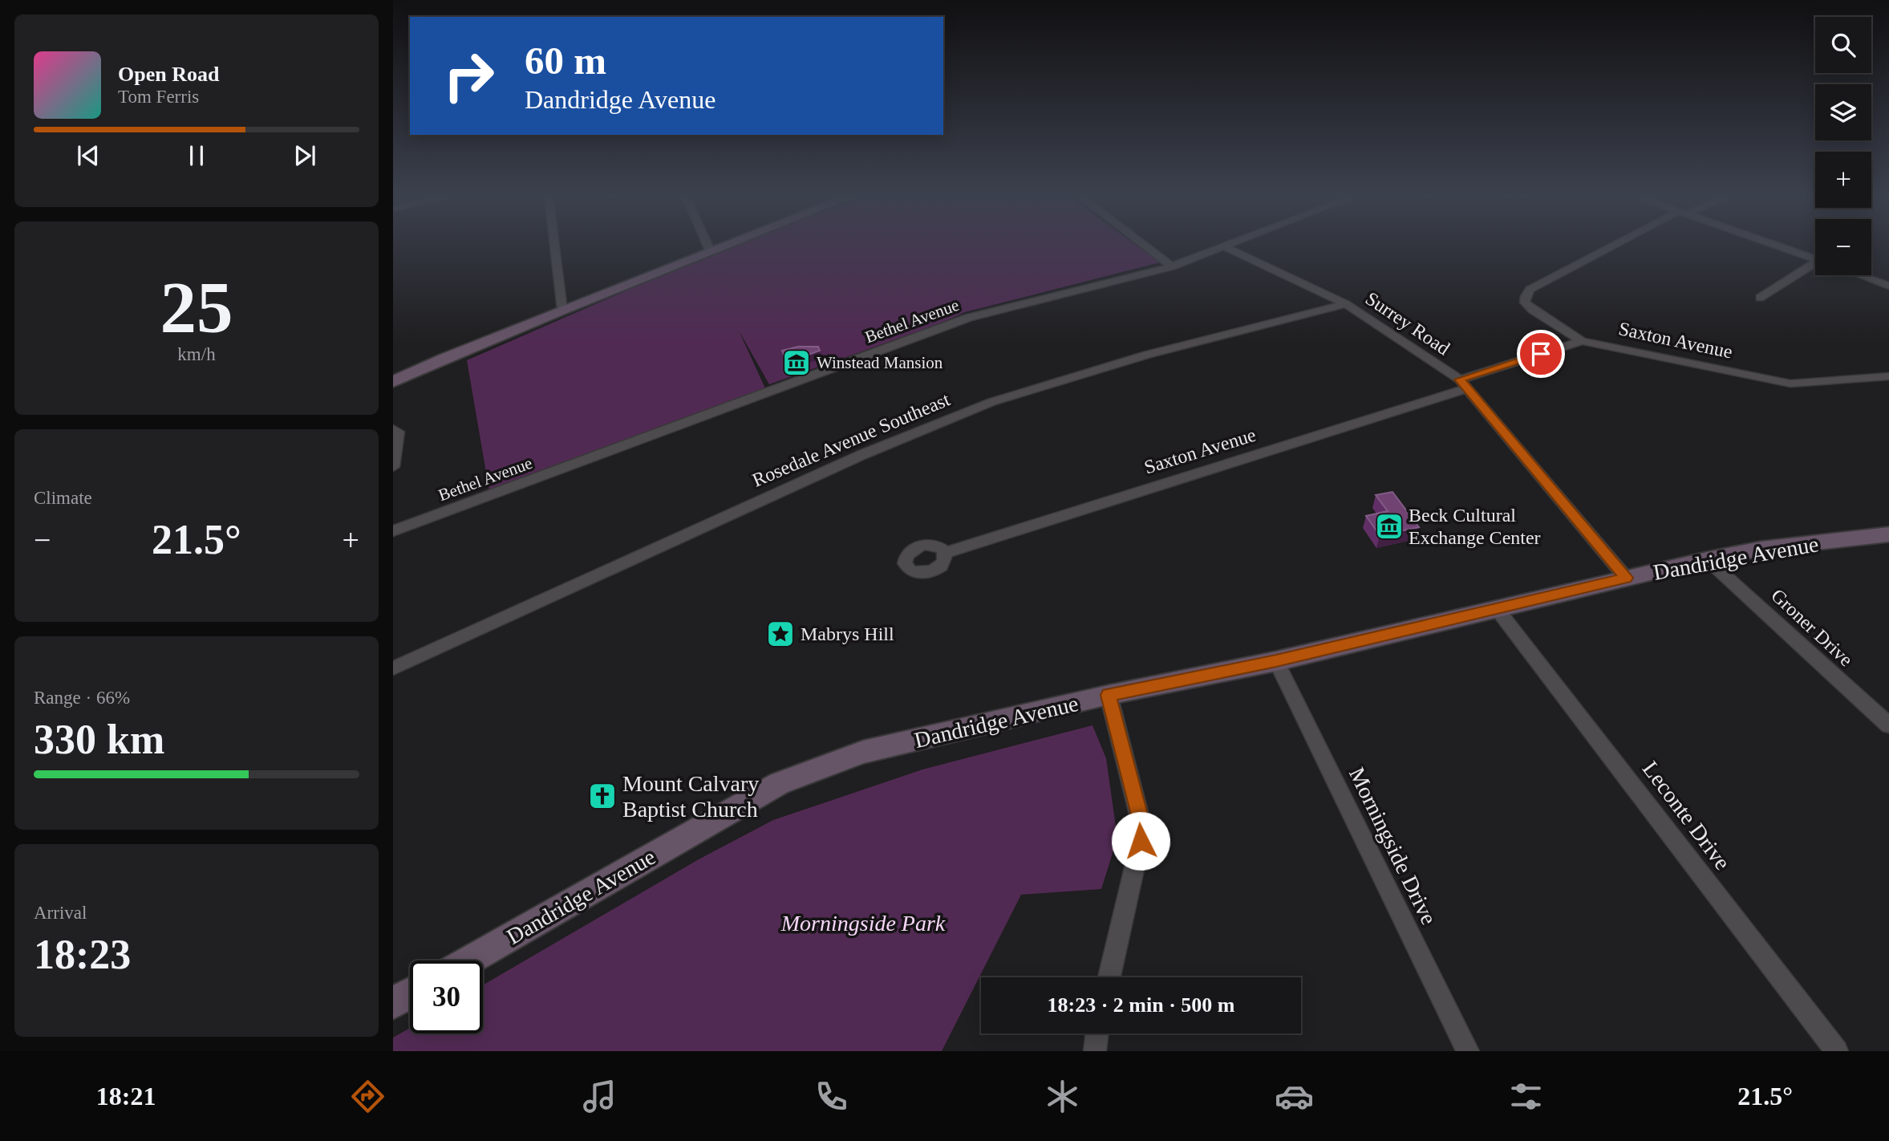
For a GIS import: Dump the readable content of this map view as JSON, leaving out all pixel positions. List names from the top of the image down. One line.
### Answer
{"streets":{"street":["Bethel Avenue","Surrey Road","Saxton Avenue","Rosedale Avenue Southeast","Dandridge Avenue","Groner Drive","Leconte Drive","Morningside Drive"]},"crossings":[["Bethel Avenue","Surrey Road"],["Surrey Road","Saxton Avenue"],["Surrey Road","Rosedale Avenue Southeast"],["Surrey Road","Dandridge Avenue"],["Dandridge Avenue","Groner Drive"],["Dandridge Avenue","Leconte Drive"],["Dandridge Avenue","Morningside Drive"]],"parks":["Morningside Park"],"places":{"museum":["Winstead Mansion","Beck Cultural Exchange Center"],"place":["Mabrys Hill"],"church":["Mount Calvary Baptist Church"]},"page":{"map_buttons":["+","−"],"turn":["60 m","Dandridge Avenue"],"song":["Open Road","Tom Ferris"],"tile":[["25","km/h"],"Climate",["Range · 66%","330 km"],["Arrival","18:23"]],"heat":["−","21.5°","+"],"limit":"30","trip":"18:23 · 2 min · 500 m","tabs":["18:21","21.5°"]}}
